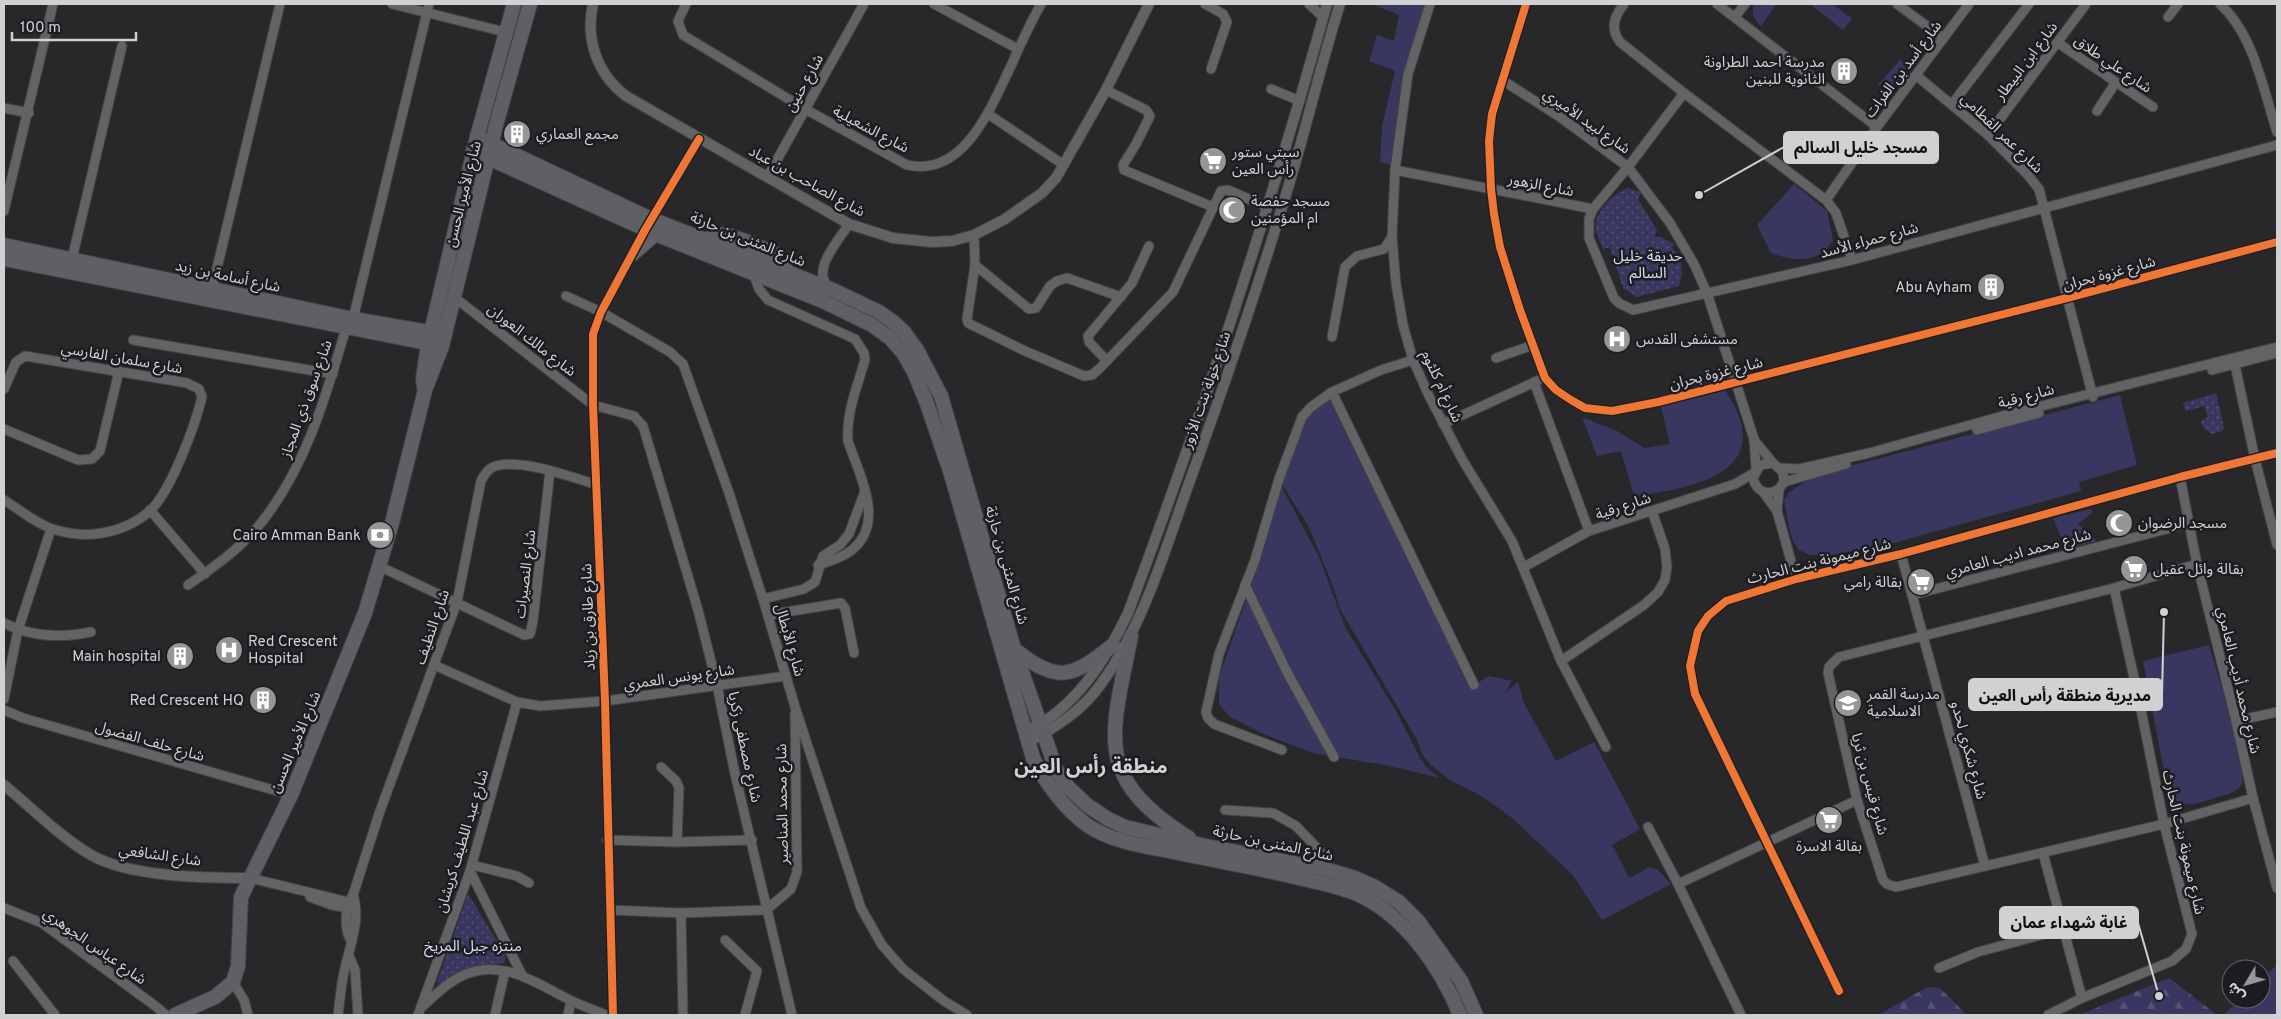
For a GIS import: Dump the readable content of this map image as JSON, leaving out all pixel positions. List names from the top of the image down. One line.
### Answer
{"streets":{"main road":["شارع الأمير الحسن","شارع المثنى بن حارثة","شارع أسامة بن زيد"],"street":["شارع ابن البيطار","شارع علي طلاق","شارع أسد بن الفرات","شارع حنين","شارع لبيد الأميري","شارع الشعيلية","شارع عمر القطامي","شارع الصاحب بن عباد","شارع الزهور","شارع حمراء الأسد","شارع غزوة بحران","شارع مالك العوران","شارع سلمان الفارسي","شارع أم كلثوم","شارع خولة بنت الأزور","شارع رقية","شارع سوق ذي المجاز","شارع محمد اديب العامري","شارع ميمونة بنت الحارث","شارع النصيرات","شارع طارق بن زياد","شارع النظيف","شارع الأبطال","شارع يونس العمري","شارع محمد أديب العامري","شارع حلف الفضول","شارع مصطفى زكريا","شارع شكري لحدو","شارع قيس بن ثريا","شارع محمد المناصير","شارع عبد اللطيف كريشان","شارع الشافعي","شارع عباس الجوهري"]},"crossings":[["شارع ابن البيطار","شارع علي طلاق"],["شارع ابن البيطار","شارع عمر القطامي"],["شارع أسد بن الفرات","شارع عمر القطامي"],["شارع حنين","شارع الشعيلية"],["شارع حنين","شارع الصاحب بن عباد"],["شارع لبيد الأميري","شارع حمراء الأسد"],["شارع لبيد الأميري","شارع غزوة بحران"],["شارع لبيد الأميري","شارع رقية"],["شارع عمر القطامي","شارع حمراء الأسد"],["شارع عمر القطامي","شارع غزوة بحران"],["شارع عمر القطامي","شارع رقية"],["شارع الصاحب بن عباد","شارع طارق بن زياد"],["شارع الزهور","شارع حمراء الأسد"],["شارع الزهور","شارع غزوة بحران"],["شارع الزهور","شارع أم كلثوم"],["شارع الأمير الحسن","شارع المثنى بن حارثة"],["شارع الأمير الحسن","شارع أسامة بن زيد"],["شارع الأمير الحسن","شارع مالك العوران"],["شارع الأمير الحسن","شارع النصيرات"],["شارع الأمير الحسن","شارع حلف الفضول"],["شارع الأمير الحسن","شارع الشافعي"],["شارع المثنى بن حارثة","شارع خولة بنت الأزور"],["شارع المثنى بن حارثة","شارع طارق بن زياد"],["شارع أسامة بن زيد","شارع سوق ذي المجاز"],["شارع مالك العوران","شارع طارق بن زياد"],["شارع مالك العوران","شارع مصطفى زكريا"],["شارع أم كلثوم","شارع رقية"],["شارع محمد اديب العامري","شارع محمد أديب العامري"],["شارع محمد اديب العامري","شارع شكري لحدو"],["شارع ميمونة بنت الحارث","شارع محمد أديب العامري"],["شارع ميمونة بنت الحارث","شارع شكري لحدو"],["شارع ميمونة بنت الحارث","شارع قيس بن ثريا"],["شارع النصيرات","شارع النظيف"],["شارع طارق بن زياد","شارع النظيف"],["شارع طارق بن زياد","شارع الأبطال"],["شارع طارق بن زياد","شارع يونس العمري"],["شارع طارق بن زياد","شارع مصطفى زكريا"],["شارع النظيف","شارع يونس العمري"],["شارع النظيف","شارع الشافعي"],["شارع الأبطال","شارع يونس العمري"],["شارع الأبطال","شارع محمد المناصير"],["شارع يونس العمري","شارع مصطفى زكريا"],["شارع يونس العمري","شارع عبد اللطيف كريشان"],["شارع محمد أديب العامري","شارع قيس بن ثريا"],["شارع مصطفى زكريا","شارع محمد المناصير"],["شارع شكري لحدو","شارع قيس بن ثريا"]],"districts":["منطقة رأس العين"],"parks":["حديقة خليل السالم","منتزه جبل المريخ"],"places":{"building":["مدرسة احمد الطراونة الثانوية للبنين","مجمع العماري","Abu Ayham","Main hospital","Red Crescent HQ"],"supermarket":["سيتي ستور رأس العين","بقالة وائل عقيل","بقالة رامي","بقالة الاسرة"],"other":["مسجد خليل السالم","مديرية منطقة رأس العين","غابة شهداء عمان"],"mosque":["مسجد حفصة ام المؤمنين","مسجد الرضوان"],"hospital":["مستشفى القدس","Red Crescent Hospital"],"bank":["Cairo Amman Bank"],"school or university":["مدرسة القمر الاسلامية"]},"scale_bar":"100 m","north":"bottom left"}
